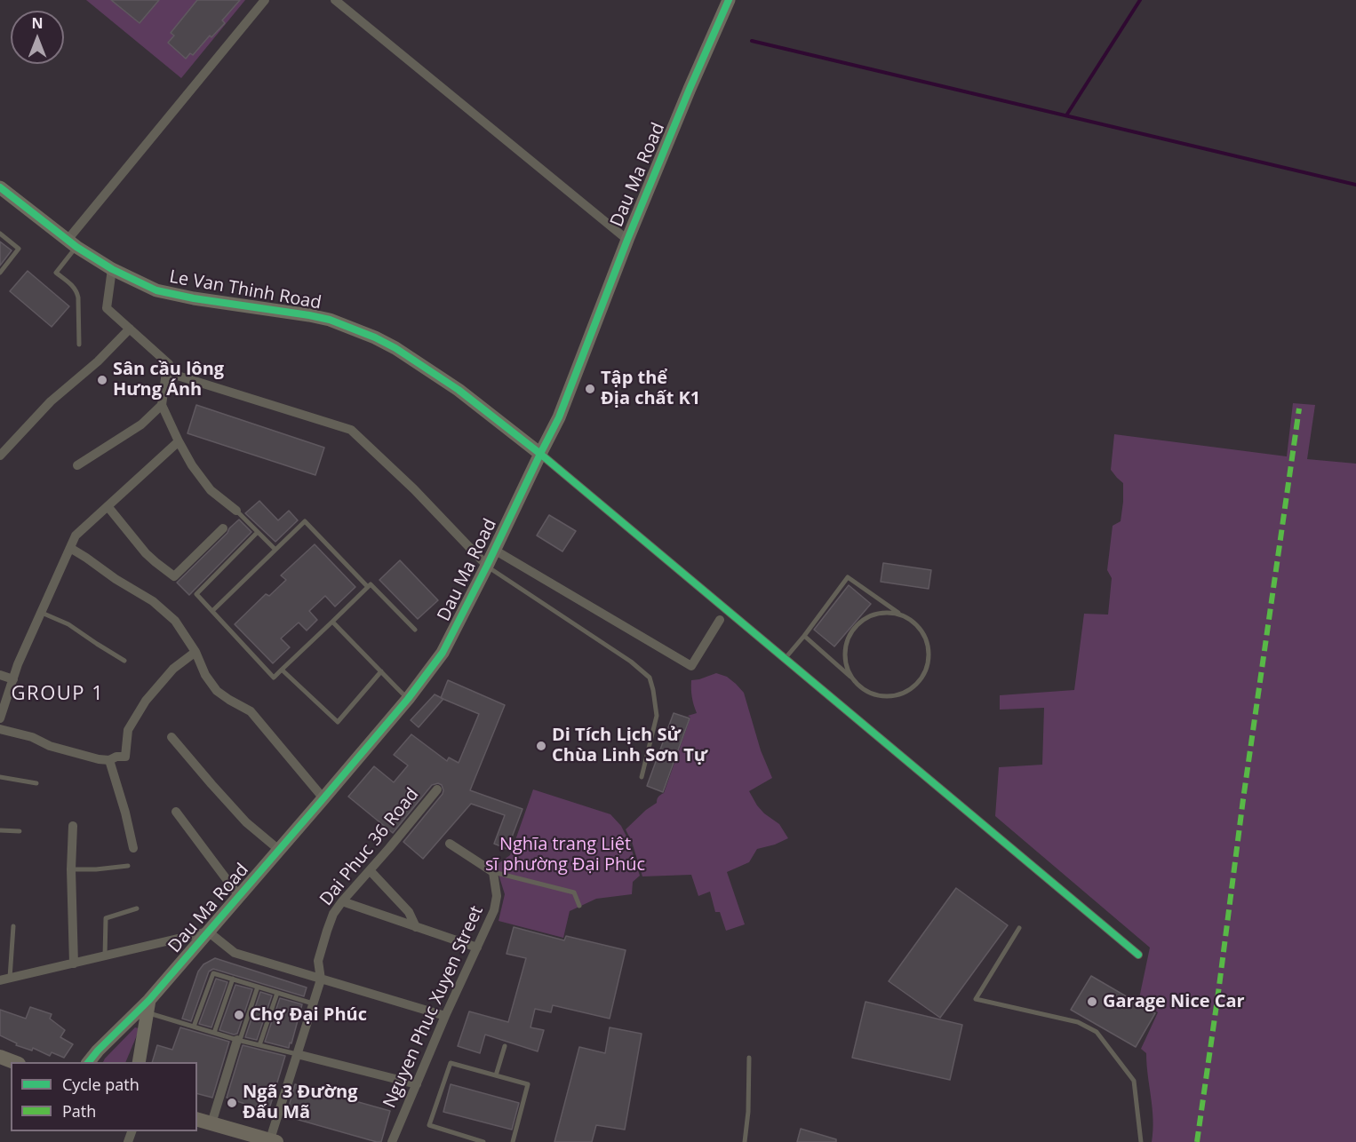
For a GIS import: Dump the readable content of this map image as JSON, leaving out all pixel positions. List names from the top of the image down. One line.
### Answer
{"streets":{"street":["Dau Ma Road","Le Van Thinh Road","Dai Phuc 36 Road","Nguyen Phuc Xuyen Street"]},"crossings":[["Dau Ma Road","Le Van Thinh Road"]],"districts":["GROUP 1"],"parks":["Nghĩa trang Liệt sĩ phường Đại Phúc"],"places":["Sân cầu lông Hưng Ánh","Tập thể Địa chất K1","Di Tích Lịch Sử Chùa Linh Sơn Tự","Garage Nice Car","Chợ Đại Phúc","Ngã 3 Đường Đấu Mã"],"legend":["Cycle path","Path"],"north":"top"}
